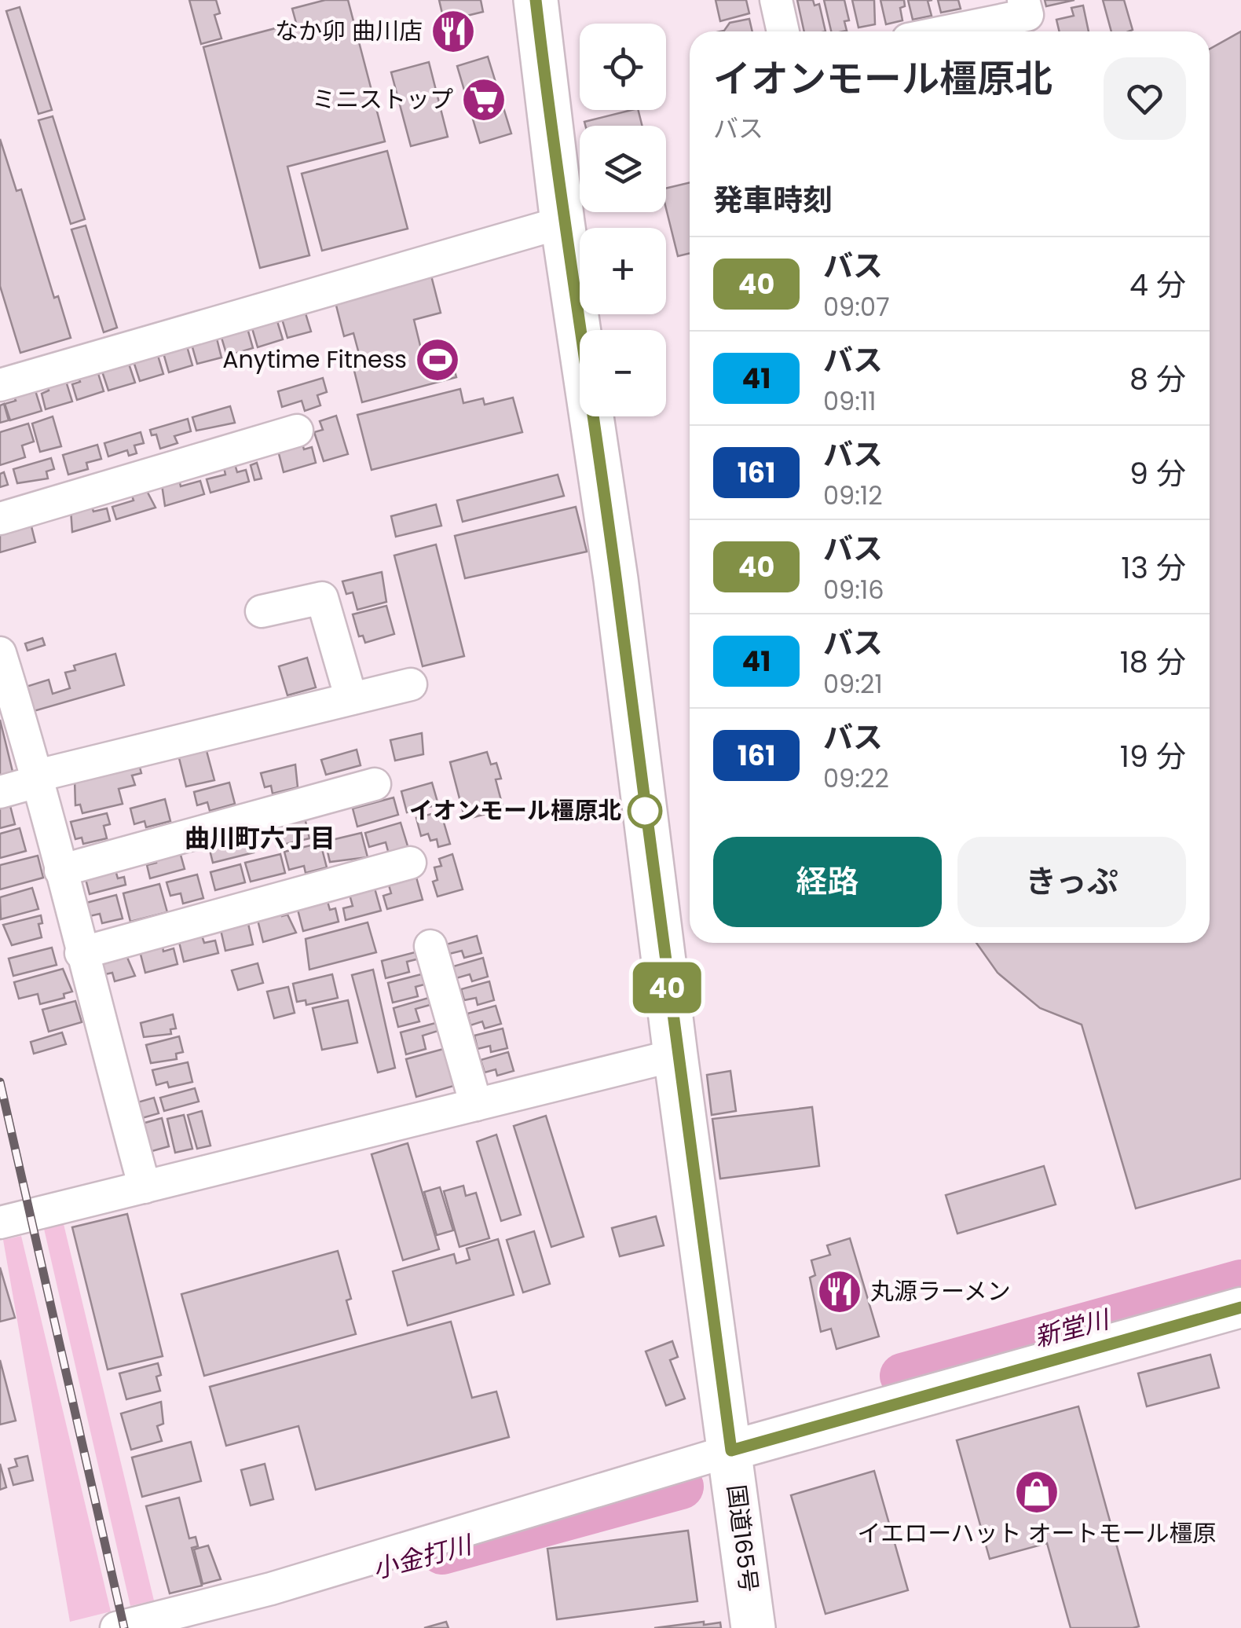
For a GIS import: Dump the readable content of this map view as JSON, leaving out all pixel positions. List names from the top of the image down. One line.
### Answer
{"streets":{"highway":["国道165号"]},"districts":["曲川町六丁目"],"water":["新堂川","小金打川"],"places":{"restaurant":["なか卯 曲川店","丸源ラーメン"],"supermarket":["ミニストップ"],"sports":["Anytime Fitness"],"other":["イオンモール橿原北"],"shop":["イエローハット オートモール橿原"]},"lines":["bus line 40"],"page":{"on_map":"40","map_buttons":["+","−"],"heading":[["イオンモール橿原北","バス"],"発車時刻"],"list":[{"mark":"40","name":"バス","note":"09:07","value":"4 分"},{"mark":"41","name":"バス","note":"09:11","value":"8 分"},{"mark":"161","name":"バス","note":"09:12","value":"9 分"},{"mark":"40","name":"バス","note":"09:16","value":"13 分"},{"mark":"41","name":"バス","note":"09:21","value":"18 分"},{"mark":"161","name":"バス","note":"09:22","value":"19 分"}],"buttons":["経路","きっぷ"]}}
